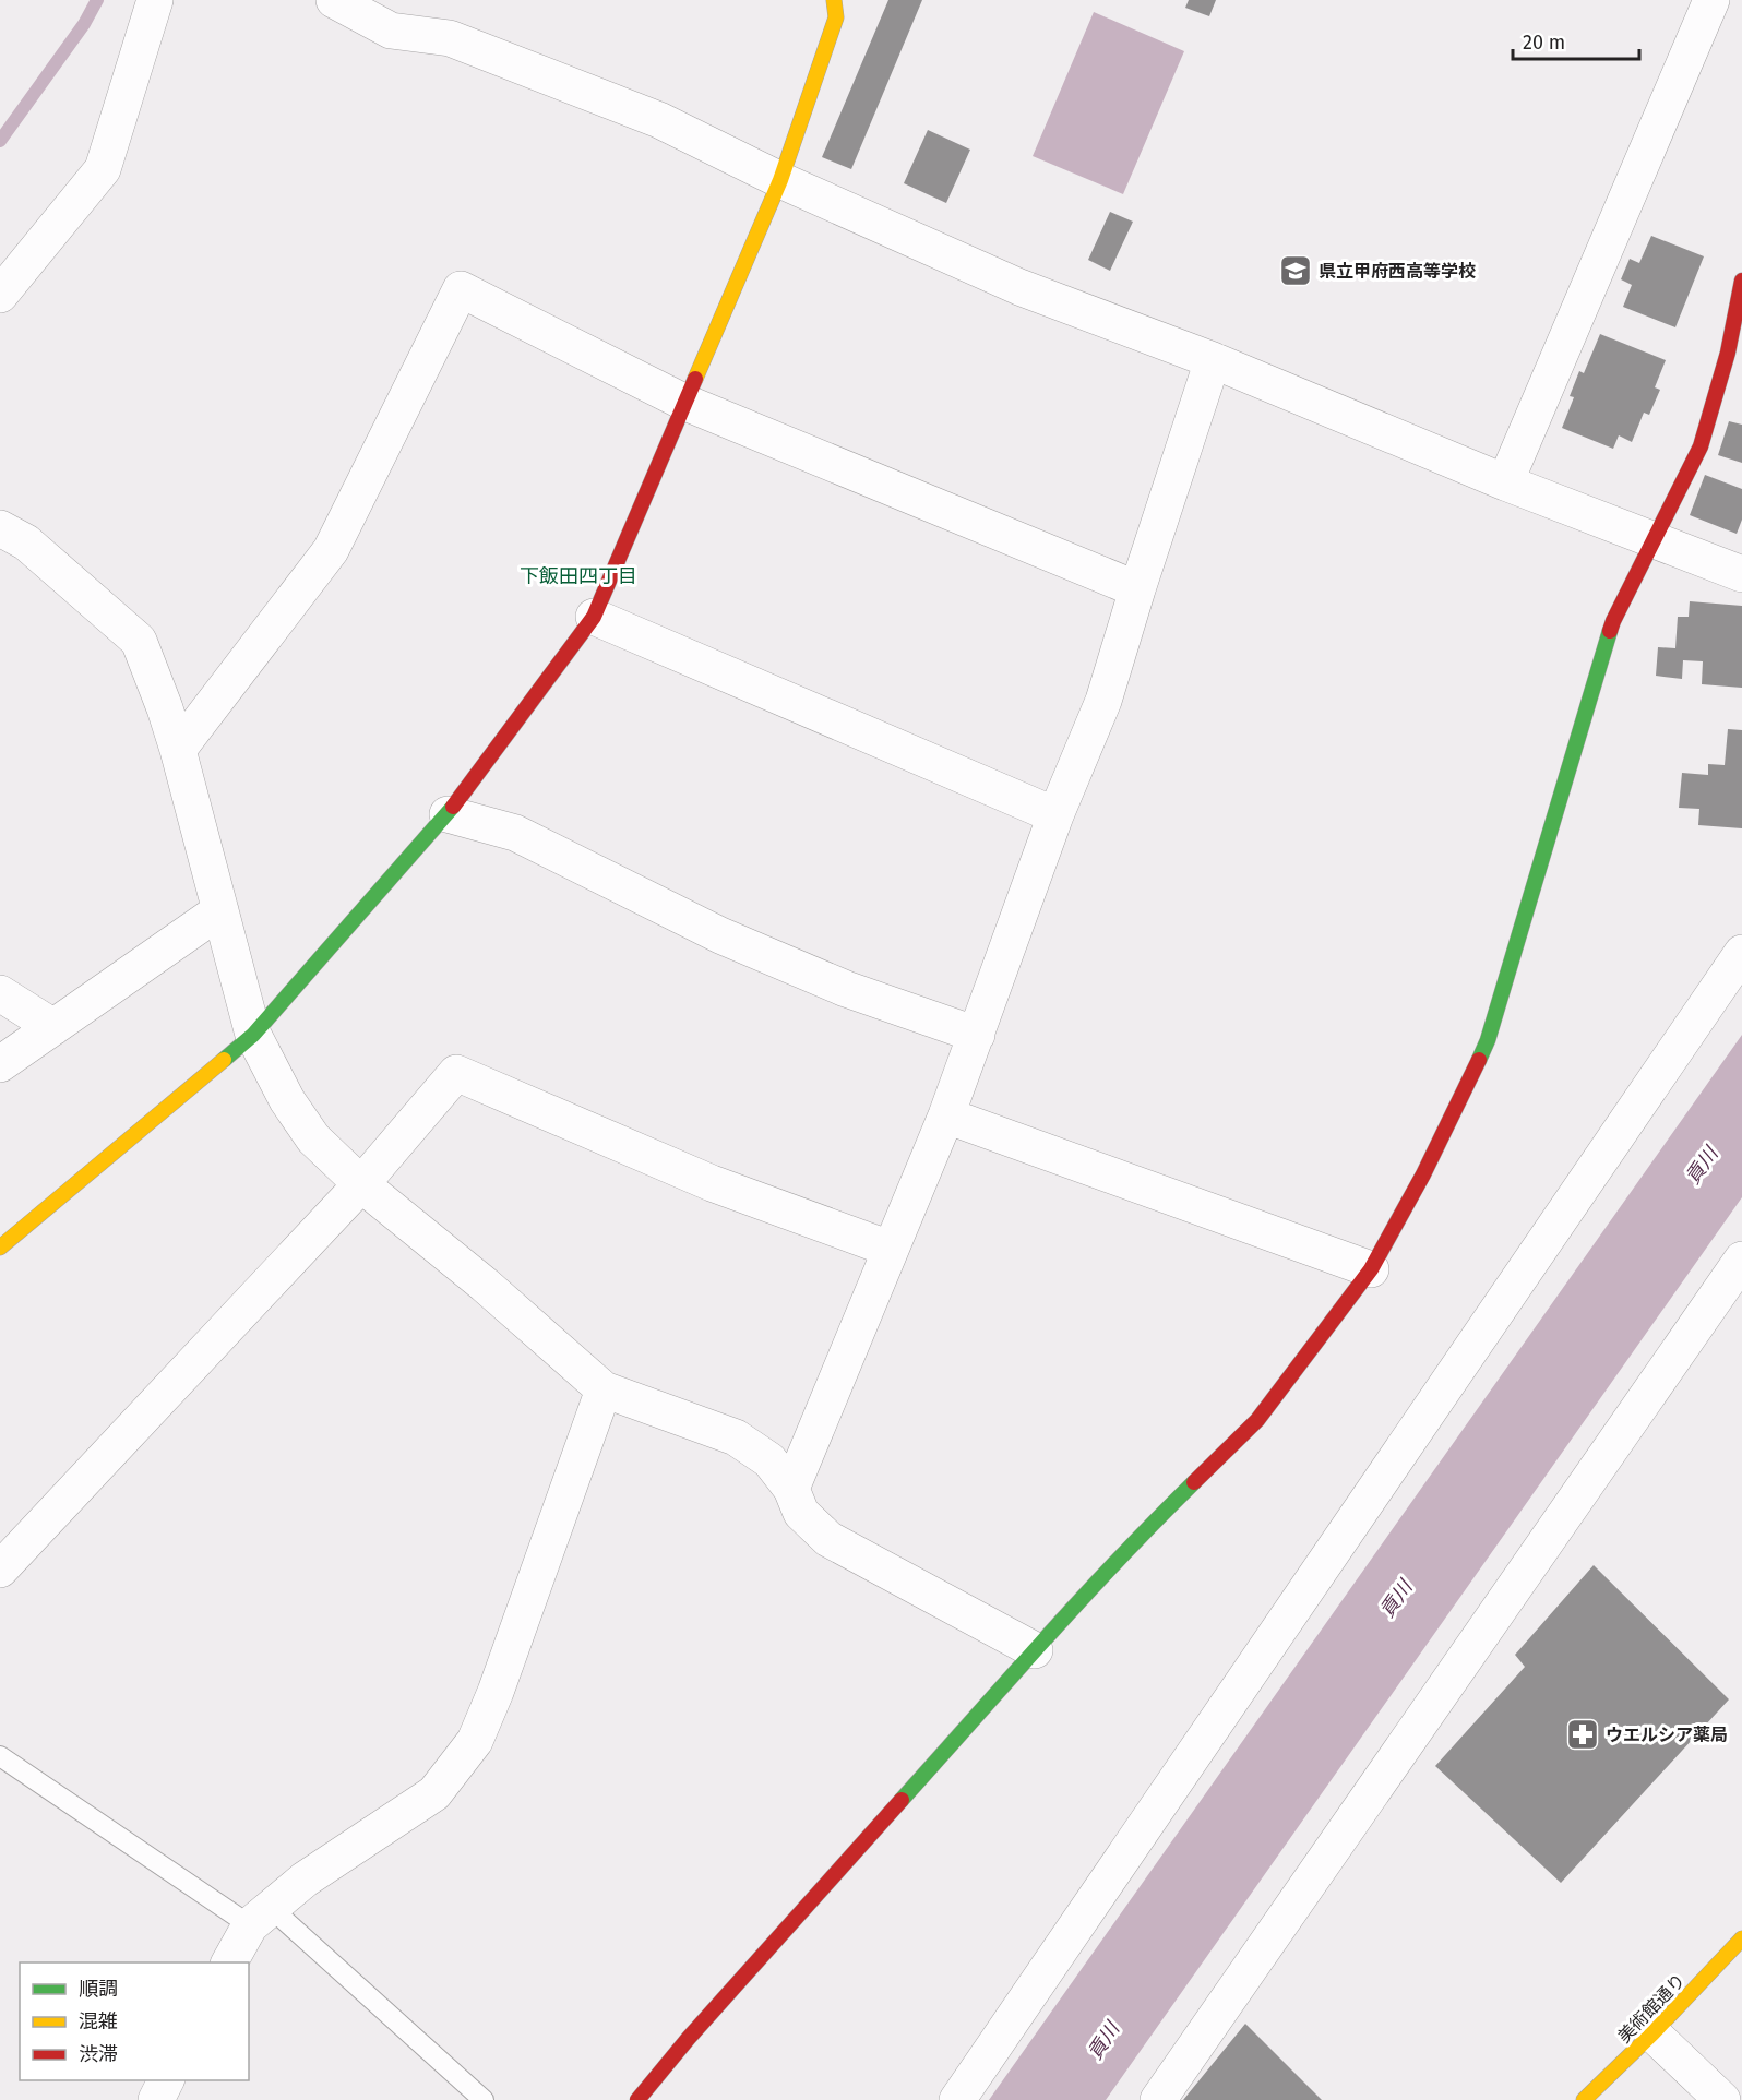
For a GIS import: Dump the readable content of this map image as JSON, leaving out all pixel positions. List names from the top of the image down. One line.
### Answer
{"streets":{"main road":["美術館通り"]},"districts":["下飯田四丁目"],"water":["貢川"],"places":{"school or university":["県立甲府西高等学校"],"pharmacy":["ウエルシア薬局"]},"legend":["順調","混雑","渋滞"],"scale_bar":"20 m"}
